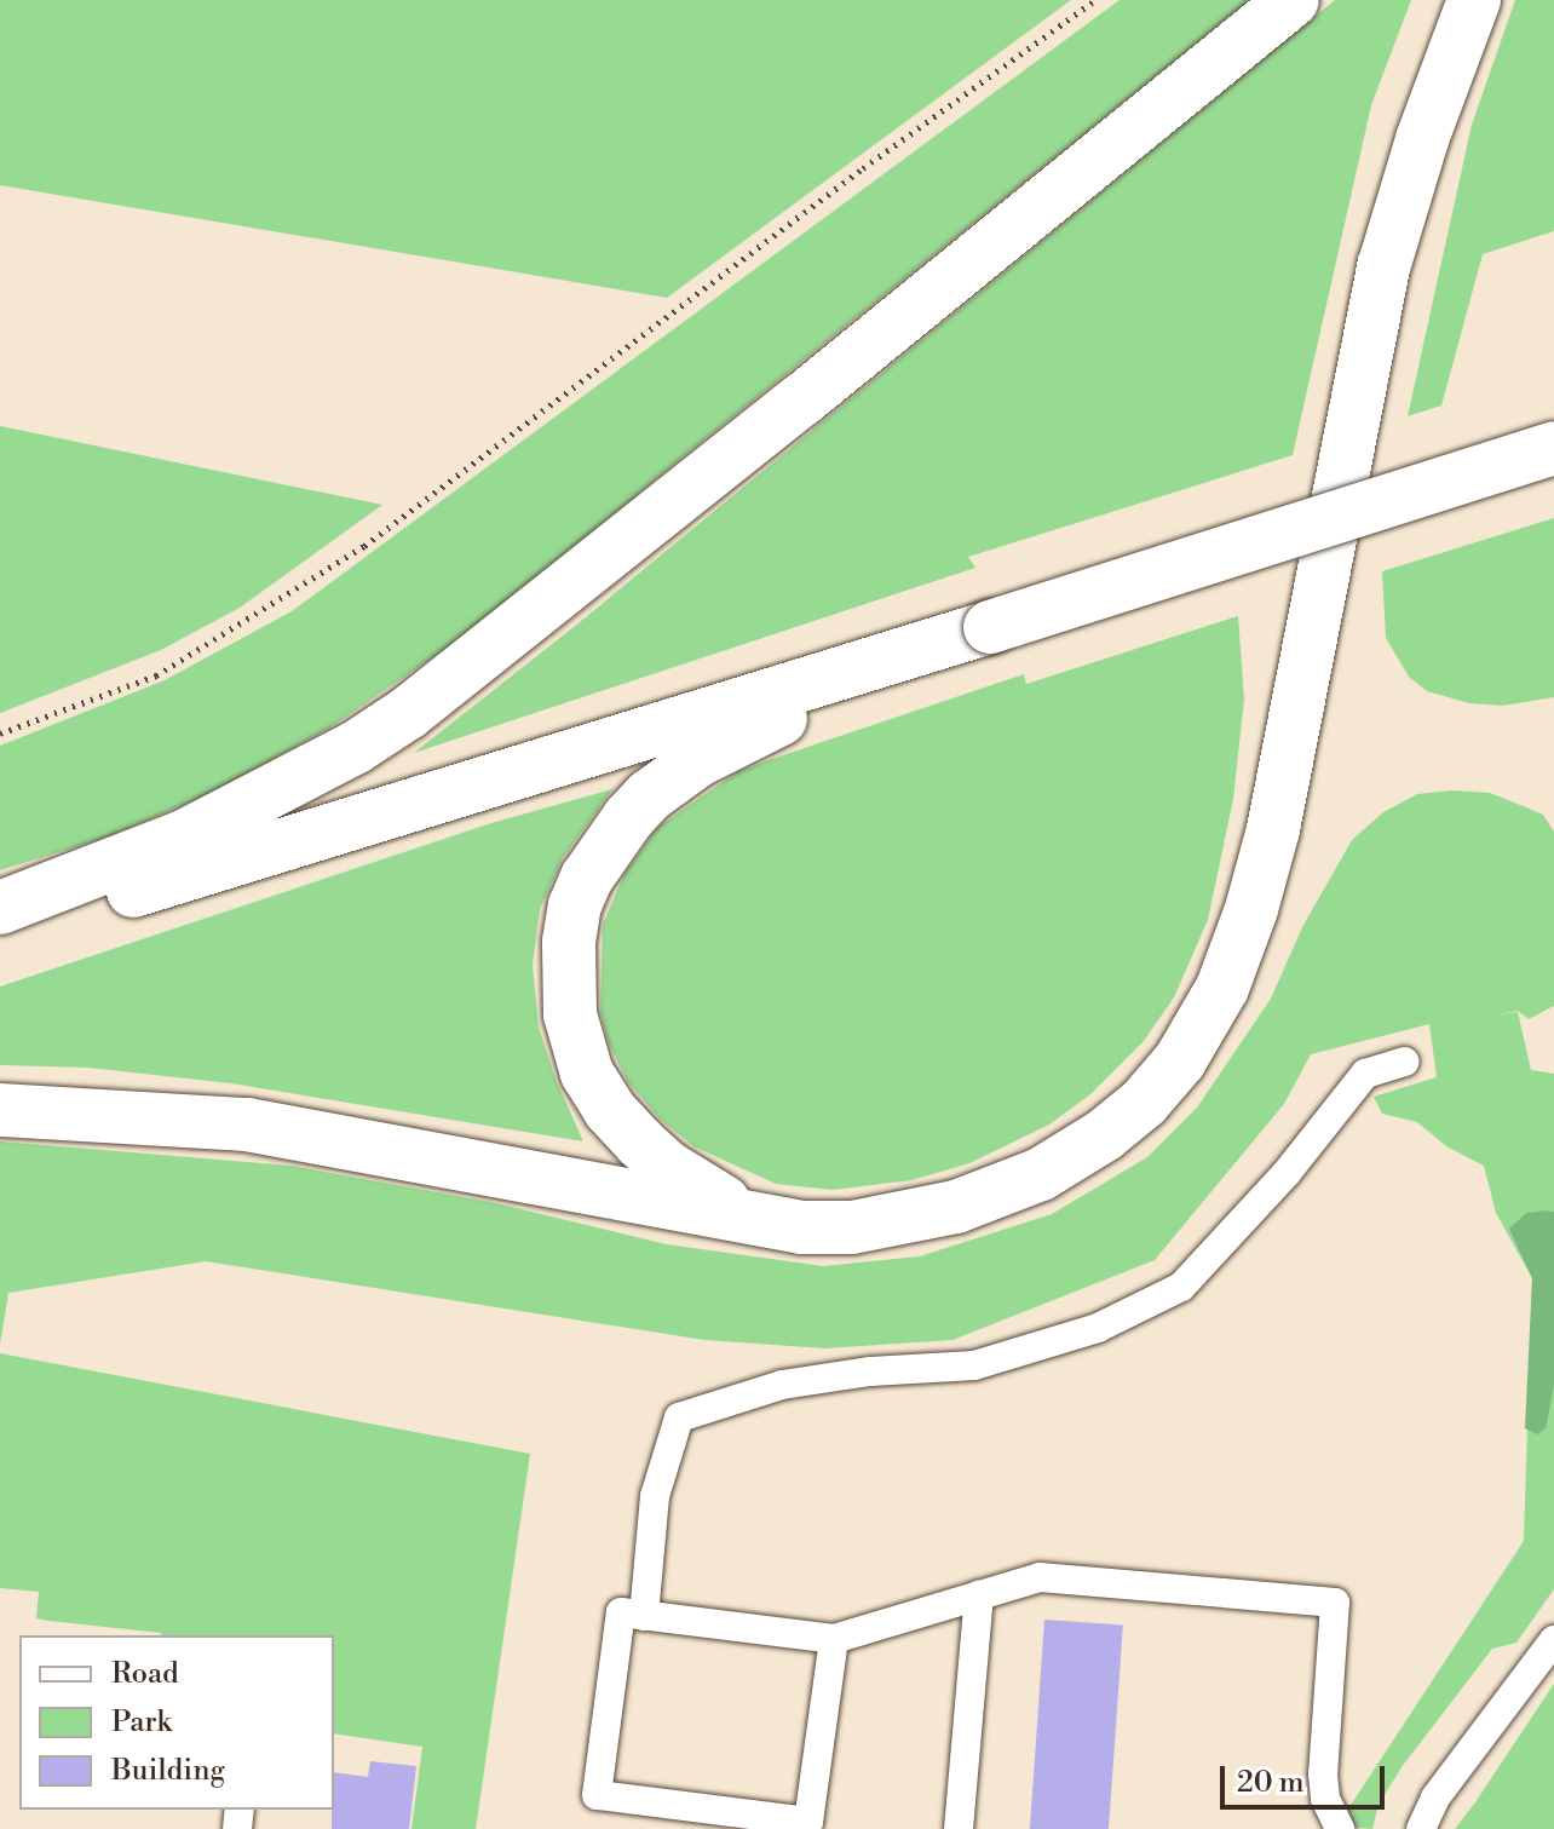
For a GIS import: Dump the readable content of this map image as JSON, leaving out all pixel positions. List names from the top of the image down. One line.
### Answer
{"legend":["Road","Park","Building"],"scale_bar":"20 m"}
